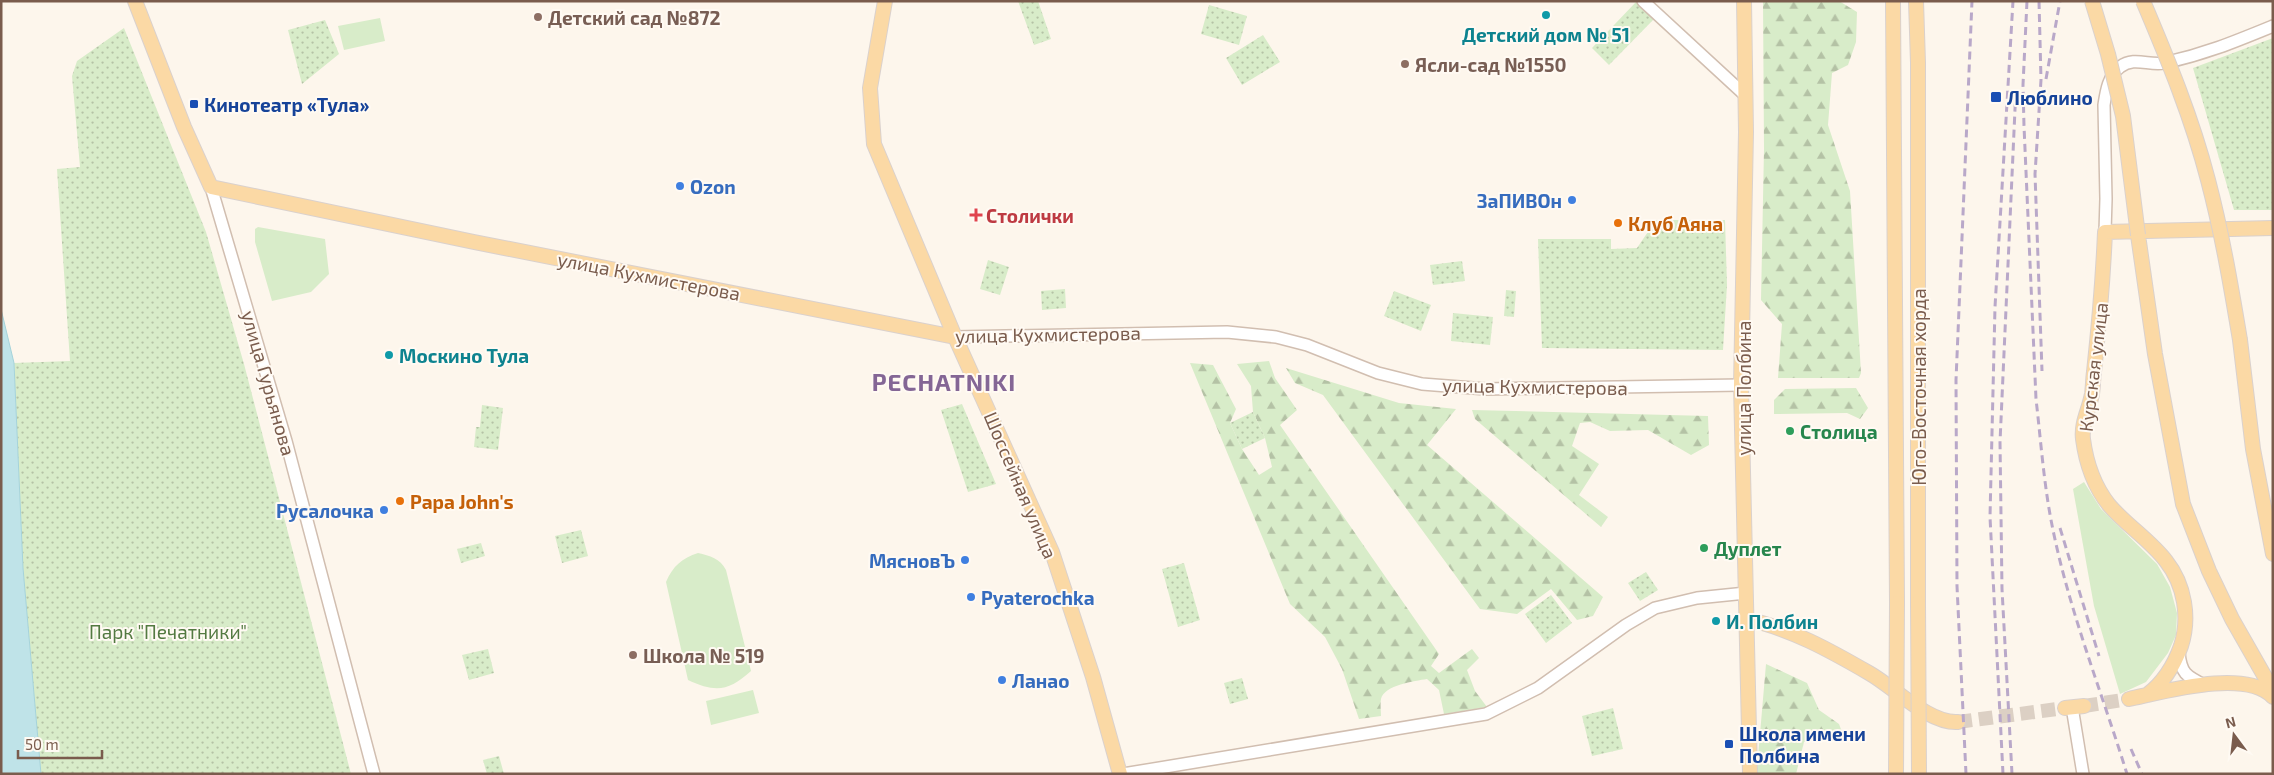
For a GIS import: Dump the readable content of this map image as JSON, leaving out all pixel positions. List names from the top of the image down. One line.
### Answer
{"streets":{"main road":["улица Кухмистерова","Курская улица","улица Гурьянова","Юго-Восточная хорда","улица Полбина","Шоссейная улица"]},"crossings":[["улица Кухмистерова","улица Гурьянова"],["улица Кухмистерова","улица Полбина"],["улица Кухмистерова","Шоссейная улица"]],"districts":["PECHATNIKI"],"parks":["Парк \"Печатники\""],"places":{"other":["Детский дом № 51","Детский сад №872","Ясли-сад №1550","Ozon","ЗаПИВОн","Клуб Аяна","Москино Тула","Столица","Papa John's","Русалочка","Дуплет","МясновЪ","Pyaterochka","И. Полбин","Школа № 519","Ланао"],"transit":["Люблино","Кинотеатр «Тула»","Школа имени Полбина"],"health":["Столички"]},"scale_bar":"50 m","north":"top"}
